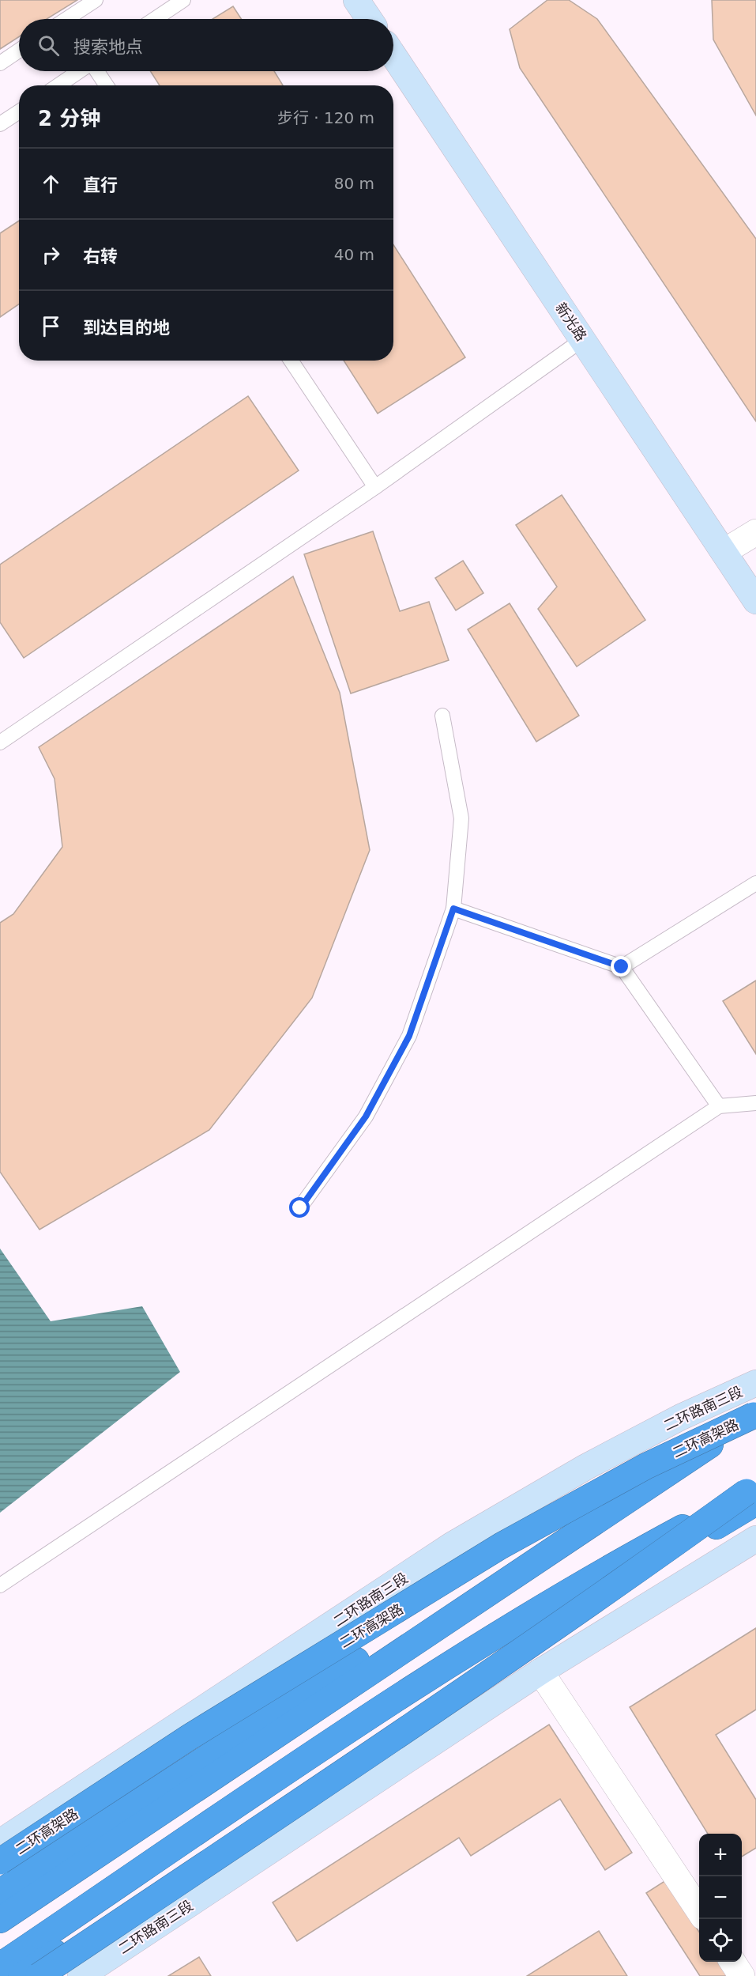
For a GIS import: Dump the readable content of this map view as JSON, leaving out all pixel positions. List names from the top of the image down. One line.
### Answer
{"streets":{"highway":["二环高架路"],"main road":["新光路","二环路南三段"]},"page":{"search":"搜索地点","heading":["2 分钟","步行 · 120 m"],"list":[["直行","80 m"],["右转","40 m"],"到达目的地"],"map_buttons":["+","−"]}}
